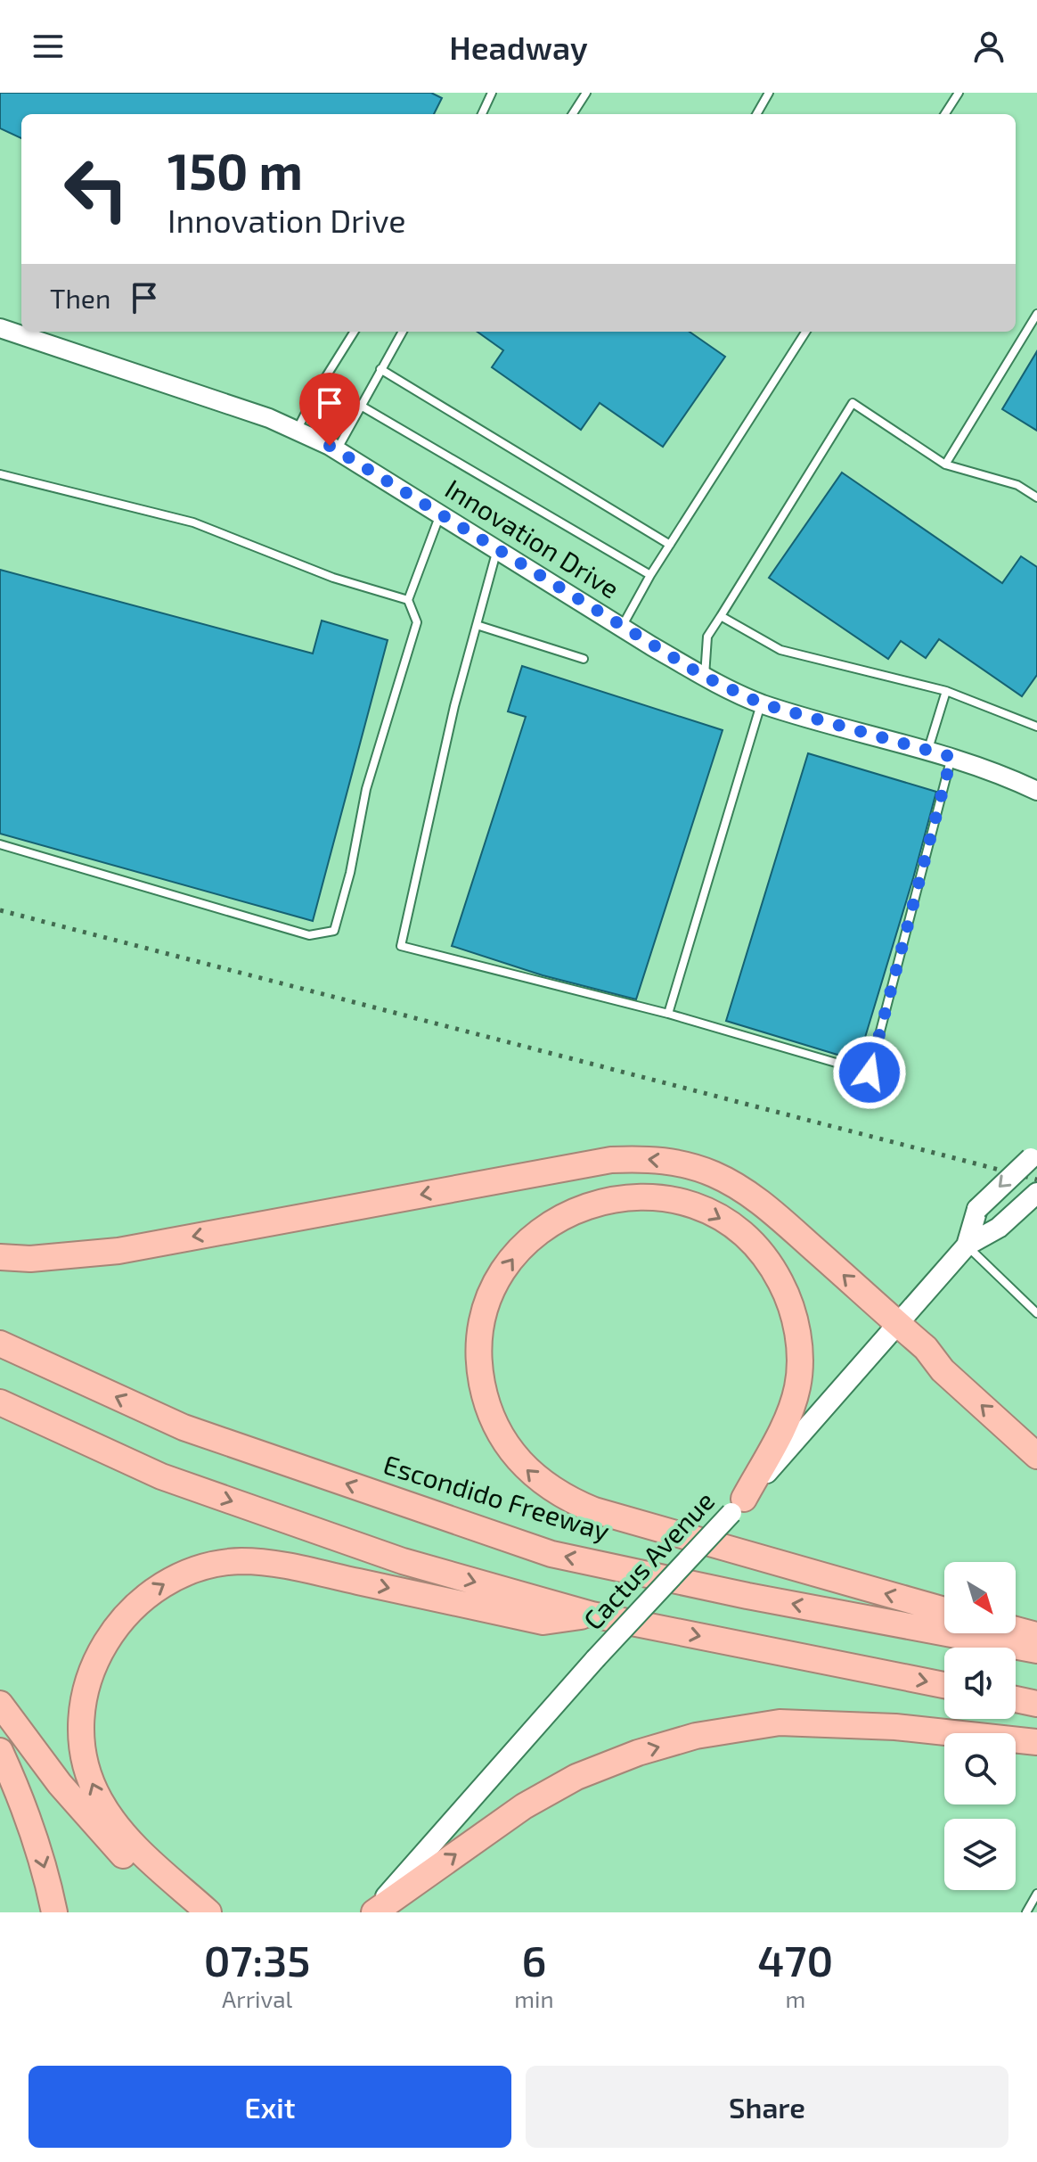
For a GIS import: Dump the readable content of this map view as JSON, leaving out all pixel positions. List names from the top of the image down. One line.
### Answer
{"streets":{"highway":["Escondido Freeway"],"main road":["Cactus Avenue"],"street":["Innovation Drive"]},"north":"bottom right","page":{"header":"Headway","turn":["150 m","Innovation Drive"],"then":"Then","eta":["07:35","Arrival","6","min","470","m"],"buttons":["Exit","Share"]}}
